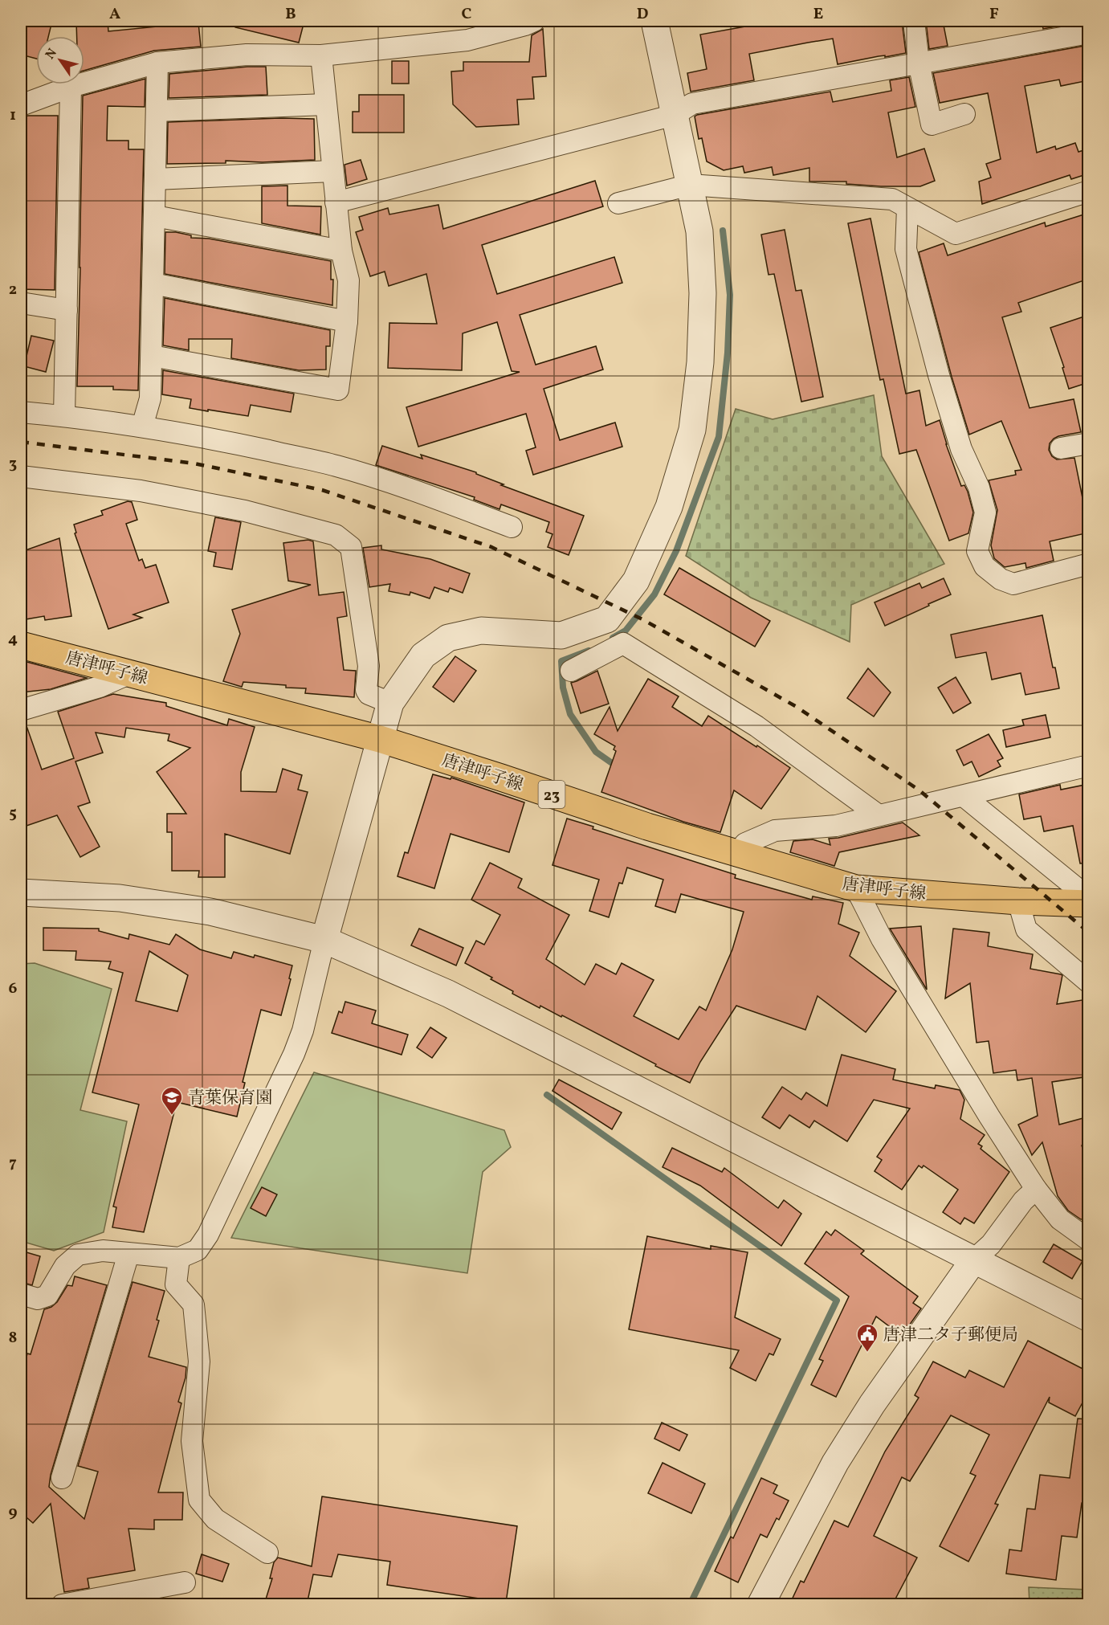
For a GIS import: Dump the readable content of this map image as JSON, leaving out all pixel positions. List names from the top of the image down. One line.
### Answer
{"streets":{"main road":["唐津呼子線","23"]},"places":{"school or university":["青葉保育園"],"public building":["唐津二タ子郵便局"]},"north":"top left","grid":{"columns":["A","B","C","D","E","F"],"rows":["1","2","3","4","5","6","7","8","9"]}}
